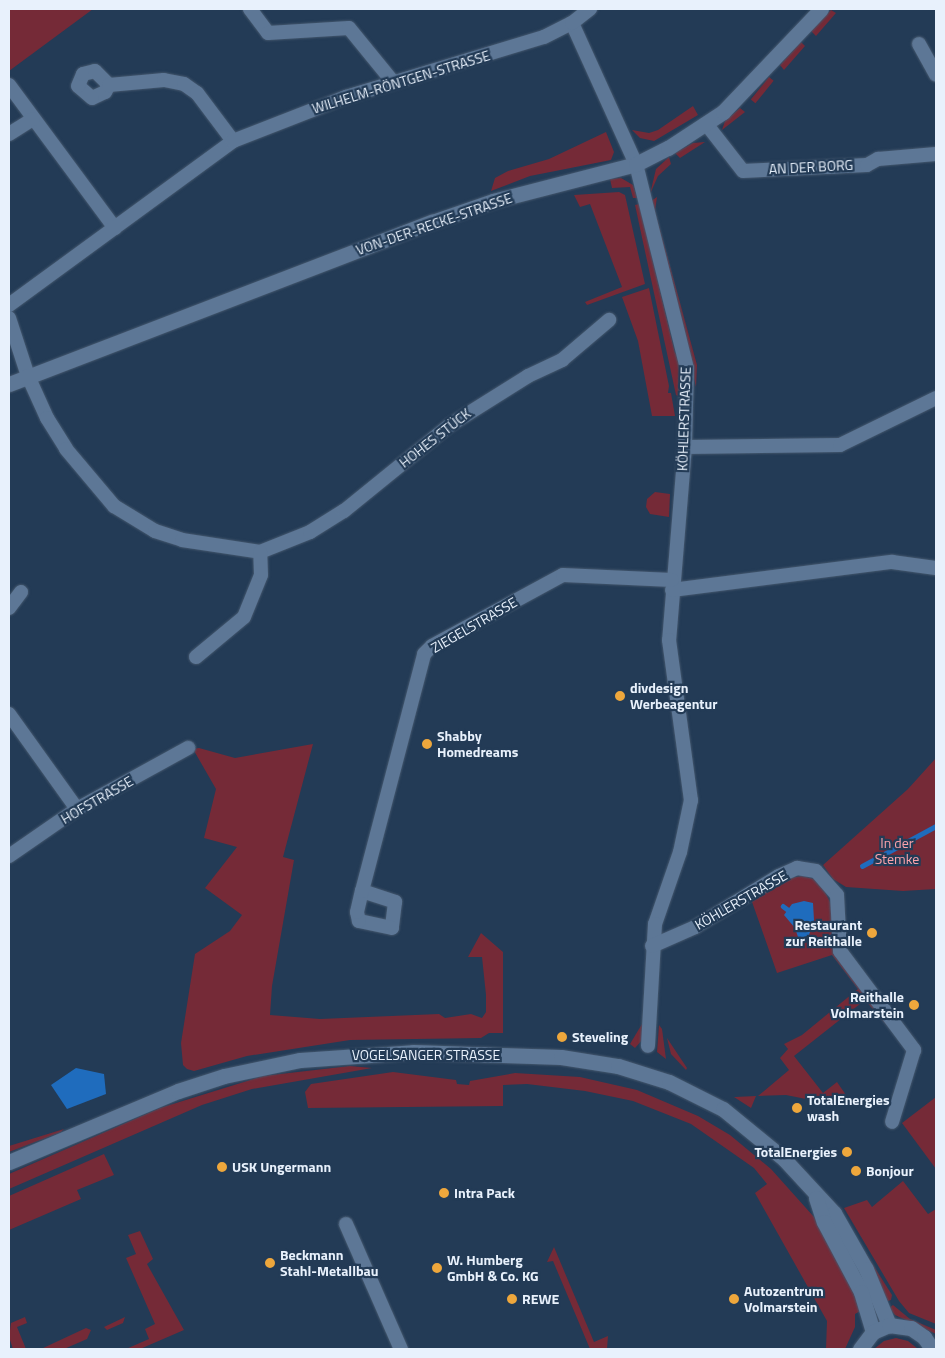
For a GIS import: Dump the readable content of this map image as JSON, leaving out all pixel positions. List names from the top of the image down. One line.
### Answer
{"streets":{"main road":["VON-DER-RECKE-STRASSE","VOGELSANGER STRASSE"],"street":["WILHELM-RÖNTGEN-STRASSE","AN DER BORG","KÖHLERSTRASSE","HOHES STÜCK","ZIEGELSTRASSE","HOFSTRASSE"]},"crossings":[["AN DER BORG","VON-DER-RECKE-STRASSE"],["VON-DER-RECKE-STRASSE","KÖHLERSTRASSE"],["KÖHLERSTRASSE","ZIEGELSTRASSE"]],"parks":["In der Stemke"],"places":["divdesign Werbeagentur","Shabby Homedreams","Restaurant zur Reithalle","Reithalle Volmarstein","Steveling","TotalEnergies wash","TotalEnergies","USK Ungermann","Bonjour","Intra Pack","Beckmann Stahl-Metallbau","W. Humberg GmbH & Co. KG","REWE","Autozentrum Volmarstein"]}
